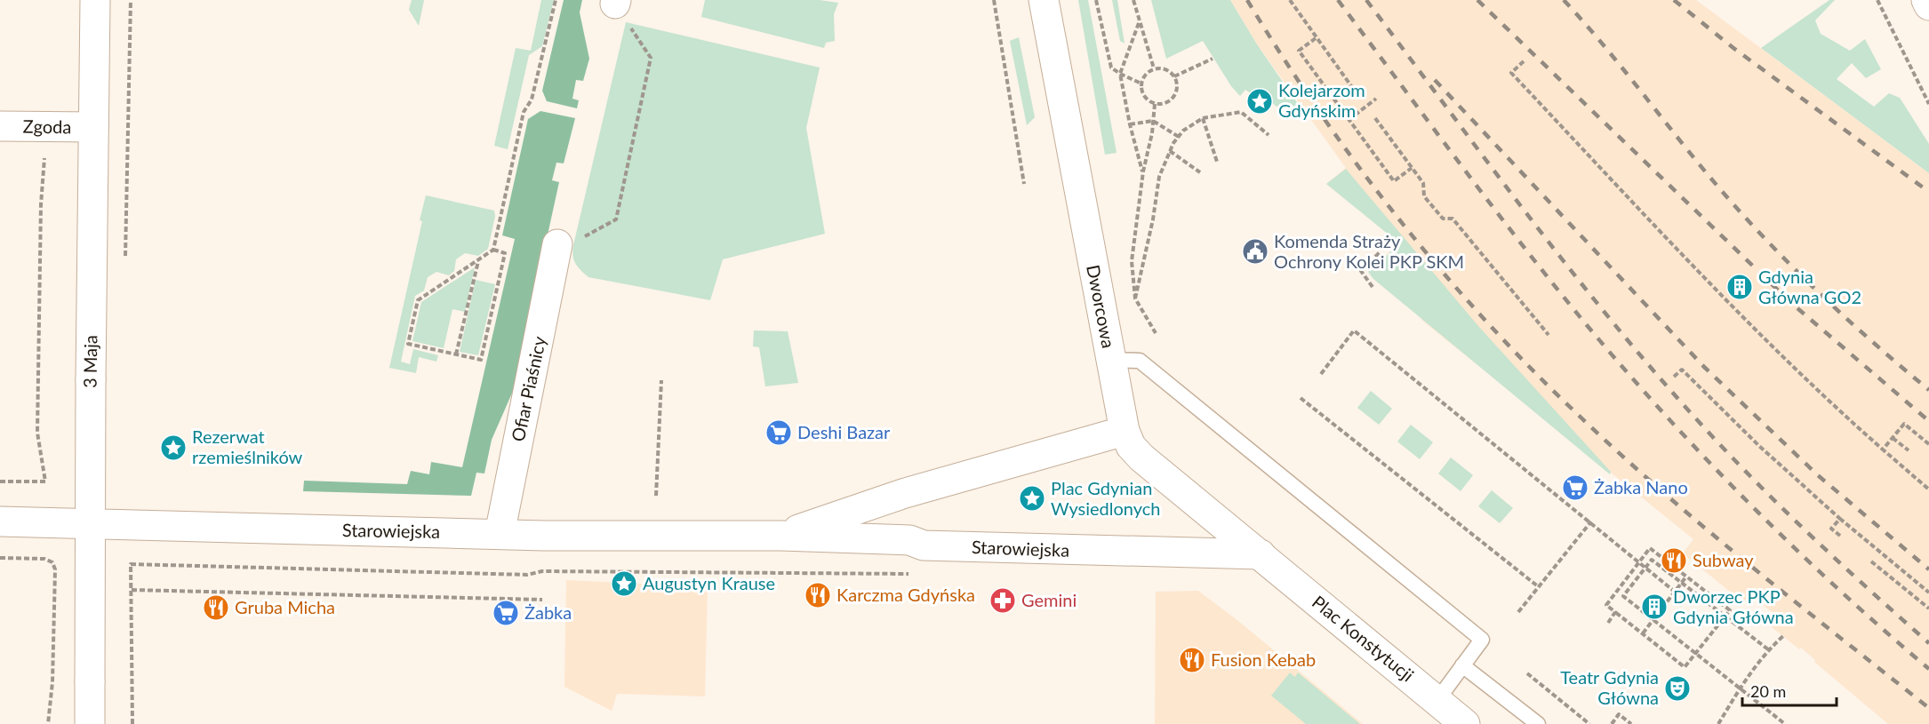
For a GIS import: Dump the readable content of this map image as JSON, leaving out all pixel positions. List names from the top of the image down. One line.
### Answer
{"streets":{"street":["Zgoda","Dworcowa","3 Maja","Ofiar Piaśnicy","Starowiejska","Plac Konstytucji"]},"crossings":[["Zgoda","3 Maja"],["Dworcowa","Starowiejska"],["Dworcowa","Plac Konstytucji"],["3 Maja","Starowiejska"],["Ofiar Piaśnicy","Starowiejska"],["Starowiejska","Plac Konstytucji"]],"places":{"place":["Kolejarzom Gdyńskim","Rezerwat rzemieślników","Plac Gdynian Wysiedlonych","Augustyn Krause"],"public building":["Komenda Straży Ochrony Kolei PKP SKM"],"building":["Gdynia Główna GO2","Dworzec PKP Gdynia Główna"],"supermarket":["Deshi Bazar","Żabka Nano","Żabka"],"restaurant":["Subway","Karczma Gdyńska","Gruba Micha","Fusion Kebab"],"pharmacy":["Gemini"],"theatre":["Teatr Gdynia Główna"]},"scale_bar":"20 m"}
